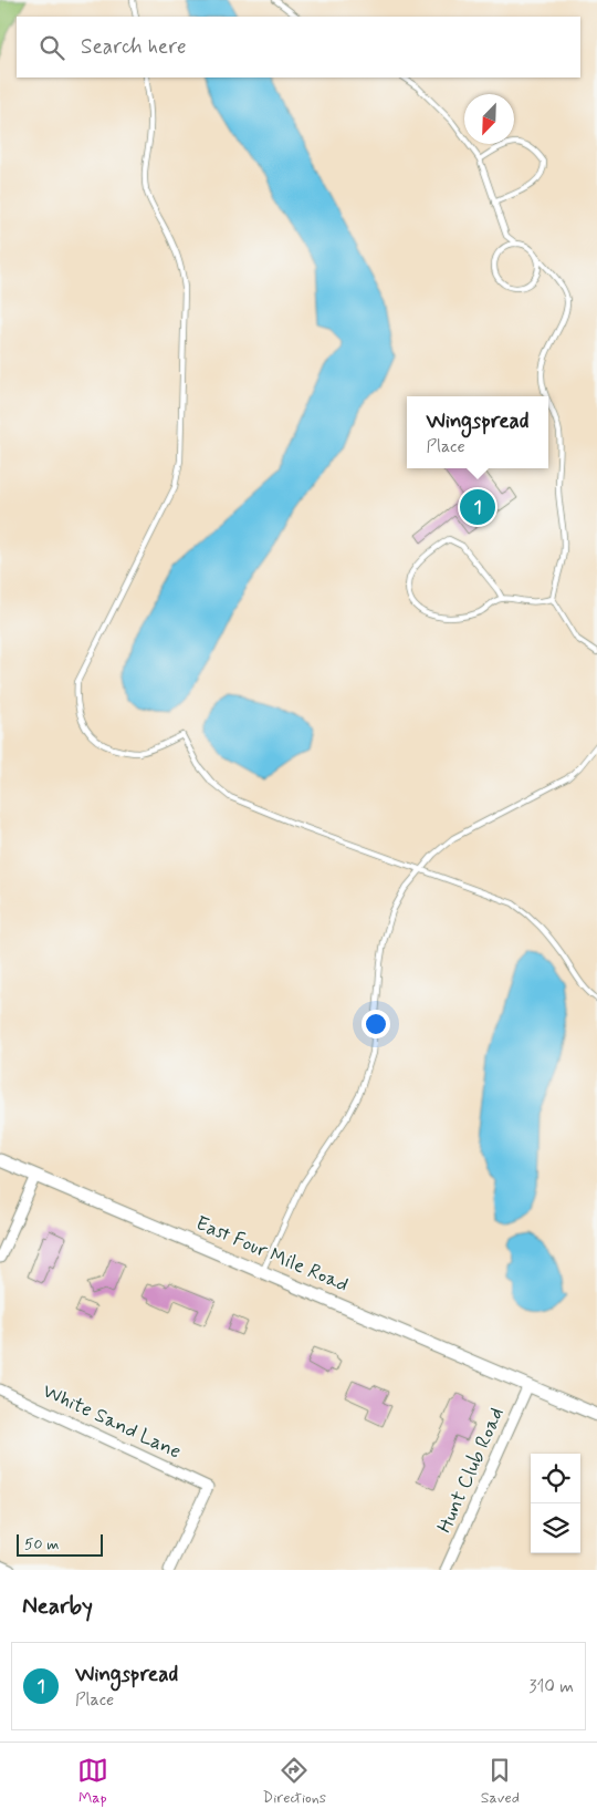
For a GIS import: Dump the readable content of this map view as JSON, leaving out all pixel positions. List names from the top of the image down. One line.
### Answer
{"streets":{"street":["East Four Mile Road","White Sand Lane","Hunt Club Road"]},"crossings":[["East Four Mile Road","Hunt Club Road"]],"scale_bar":"50 m","north":"bottom left","page":{"search":"Search here","popup":["Wingspread","Place"],"pins":"1","scale":"50 m","heading":"Nearby","list":[{"mark":"1","name":"Wingspread","note":"Place","value":"310 m"}],"nav":["Map","Directions","Saved"]}}
